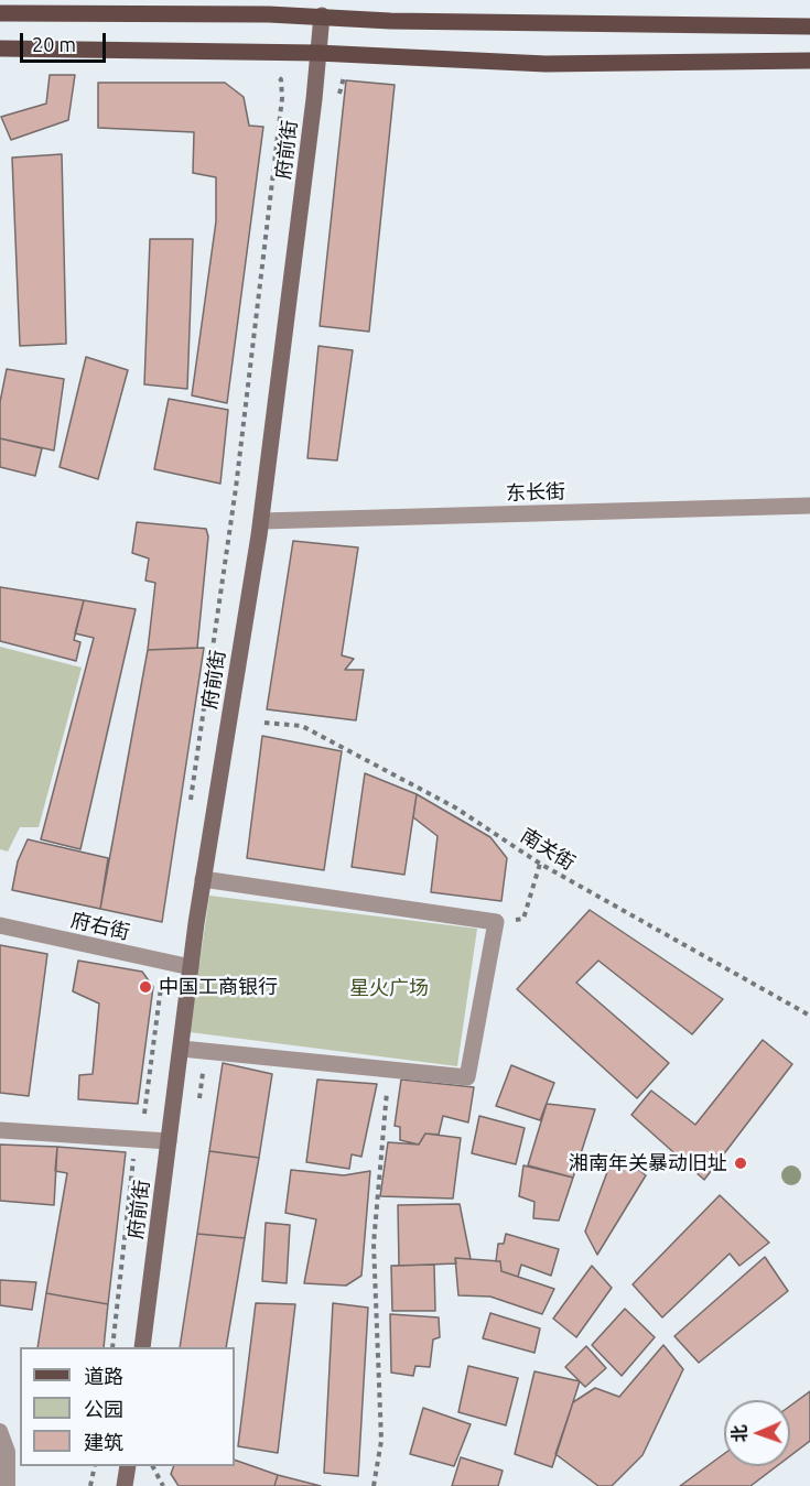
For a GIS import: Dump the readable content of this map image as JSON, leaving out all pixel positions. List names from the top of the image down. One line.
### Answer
{"streets":{"street":["府前街","东长街","府右街"],"path":["南关街"]},"crossings":[["府前街","东长街"],["府前街","府右街"]],"parks":["星火广场"],"places":["中国工商银行","湘南年关暴动旧址"],"legend":["道路","公园","建筑"],"scale_bar":"20 m","north":"left"}
